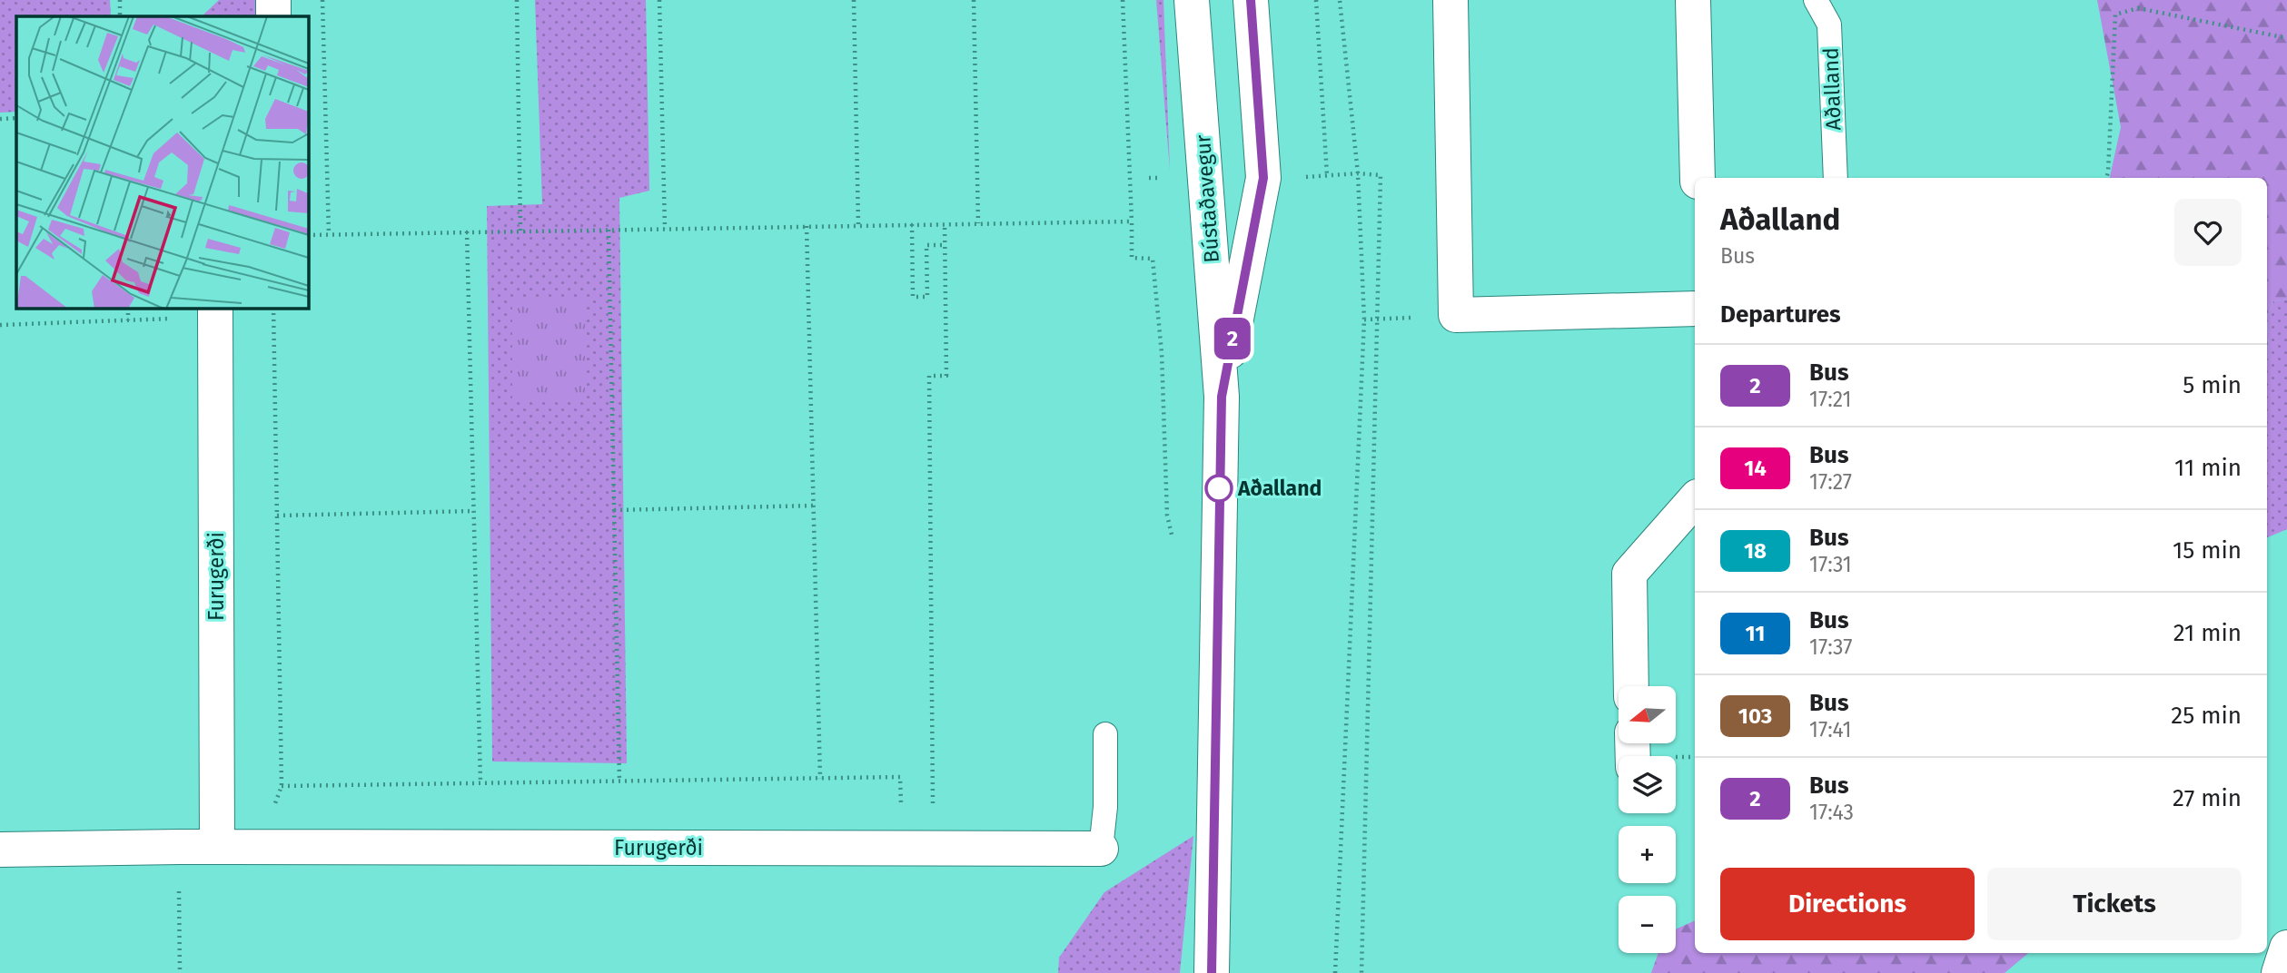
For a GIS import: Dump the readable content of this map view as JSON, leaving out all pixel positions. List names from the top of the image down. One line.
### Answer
{"streets":{"street":["Bústaðavegur","Furugerði"],"lane":["Aðalland"]},"places":["Aðalland"],"lines":["bus line 2"],"north":"left","page":{"on_map":"2","heading":[["Aðalland","Bus"],"Departures"],"list":[{"mark":"2","name":"Bus","note":"17:21","value":"5 min"},{"mark":"14","name":"Bus","note":"17:27","value":"11 min"},{"mark":"18","name":"Bus","note":"17:31","value":"15 min"},{"mark":"11","name":"Bus","note":"17:37","value":"21 min"},{"mark":"103","name":"Bus","note":"17:41","value":"25 min"},{"mark":"2","name":"Bus","note":"17:43","value":"27 min"}],"map_buttons":["+","−"],"buttons":["Directions","Tickets"]}}
